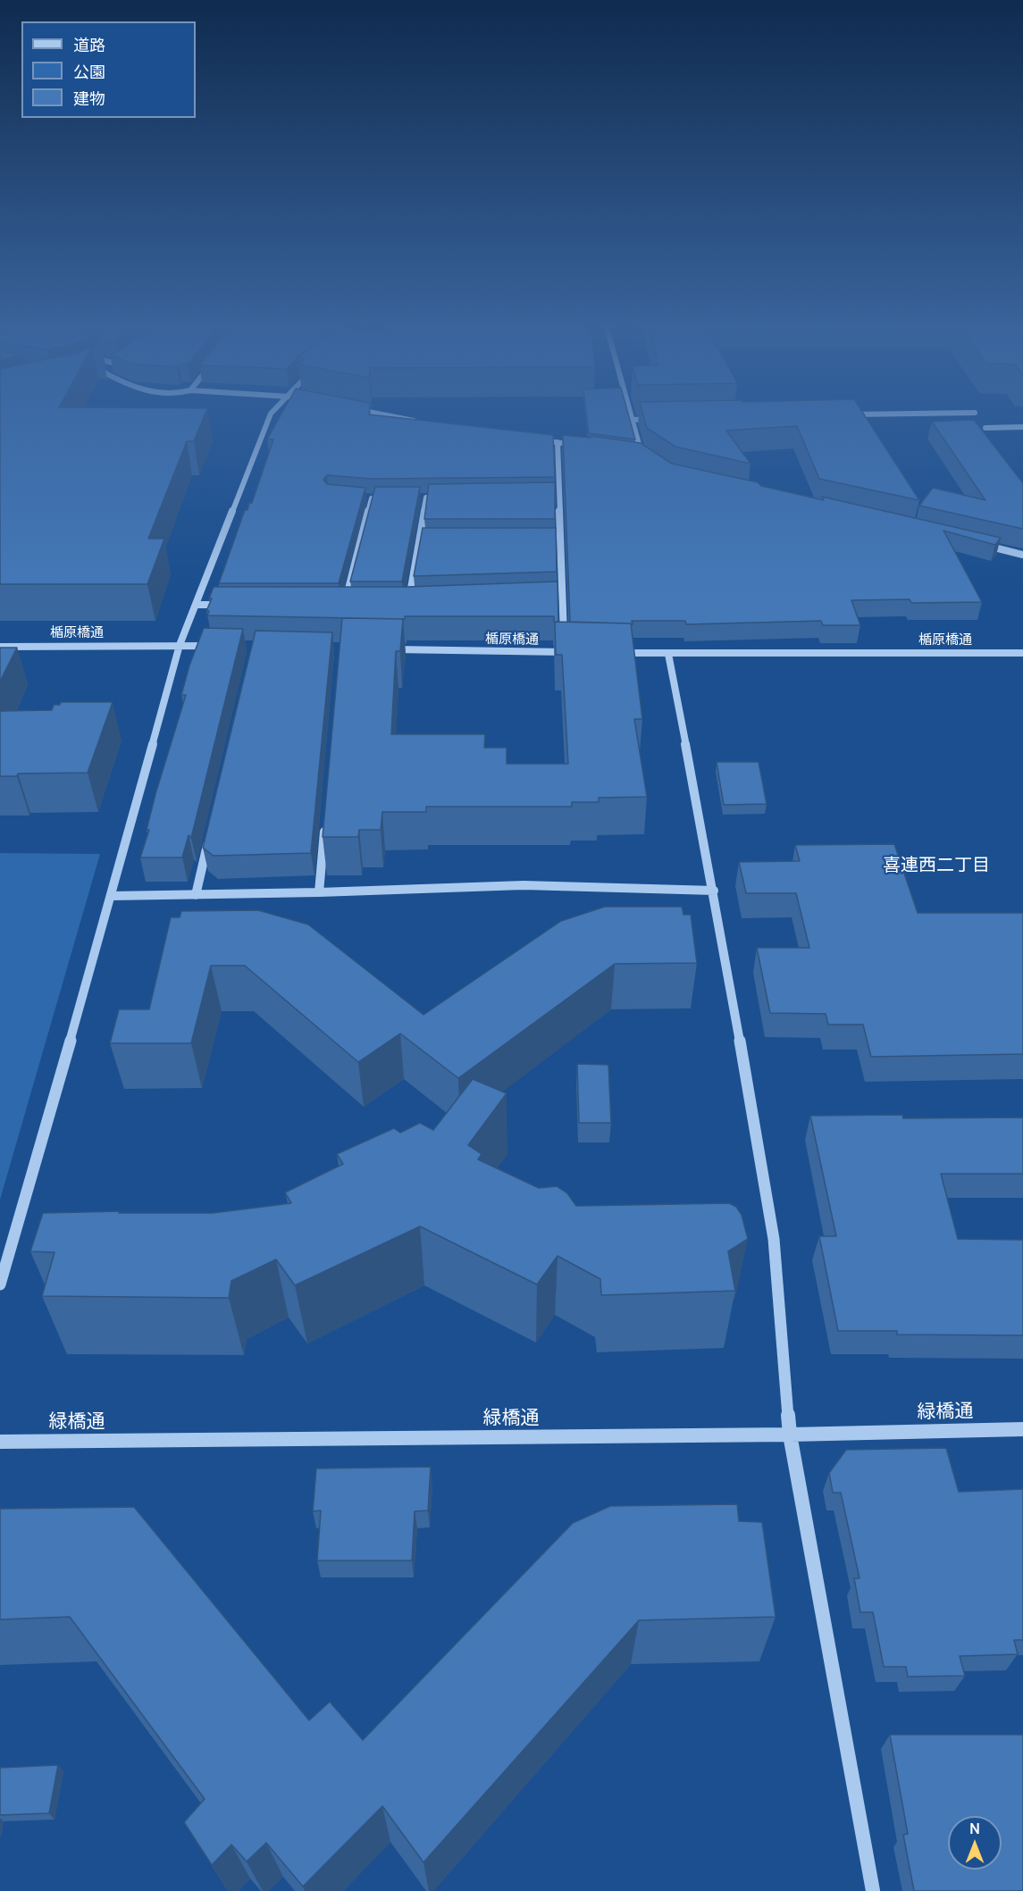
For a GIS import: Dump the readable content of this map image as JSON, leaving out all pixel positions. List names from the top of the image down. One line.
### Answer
{"streets":{"street":["楯原橋通","緑橋通"]},"districts":["喜連西二丁目"],"legend":["道路","公園","建物"],"north":"top"}
